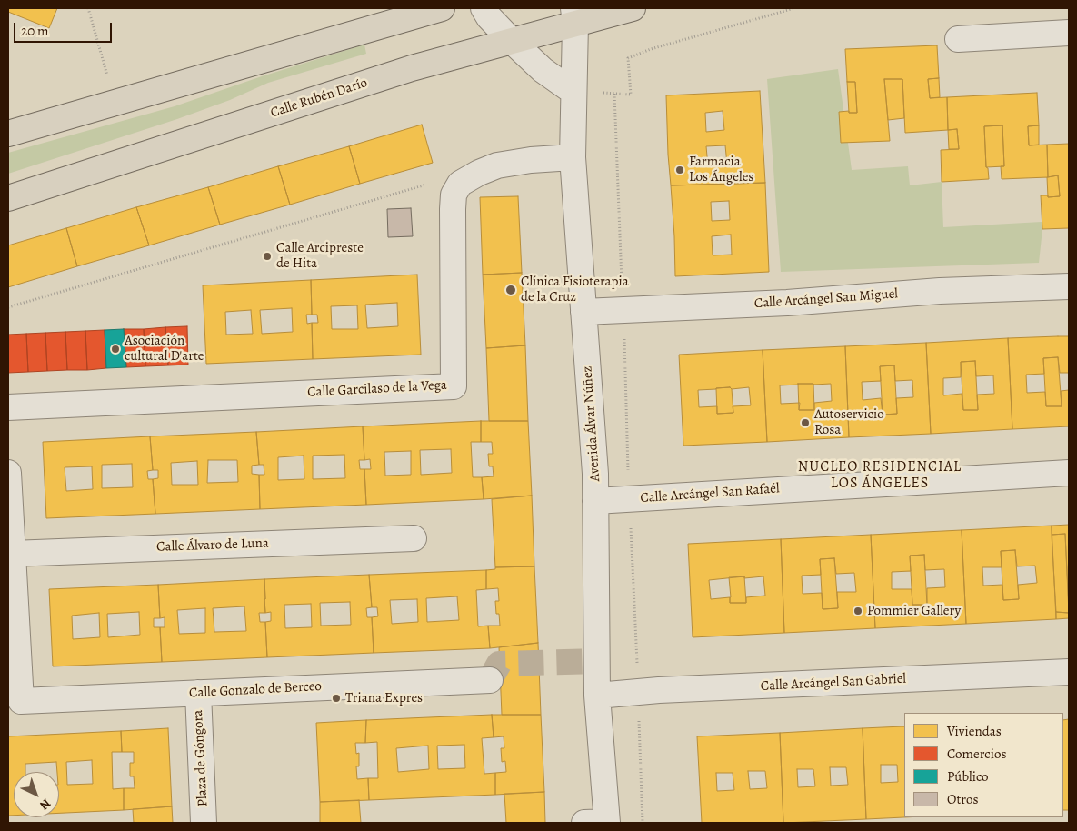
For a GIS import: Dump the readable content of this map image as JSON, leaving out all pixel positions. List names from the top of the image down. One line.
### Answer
{"streets":{"main road":["Calle Rubén Darío"],"street":["Calle Arcángel San Miguel","Calle Garcilaso de la Vega","Avenida Álvar Núñez","Calle Arcángel San Rafaél","Calle Álvaro de Luna","Calle Arcángel San Gabriel","Calle Gonzalo de Berceo","Plaza de Góngora"]},"crossings":[["Calle Rubén Darío","Avenida Álvar Núñez"],["Calle Arcángel San Miguel","Avenida Álvar Núñez"],["Avenida Álvar Núñez","Calle Arcángel San Rafaél"],["Avenida Álvar Núñez","Calle Arcángel San Gabriel"],["Calle Álvaro de Luna","Calle Gonzalo de Berceo"],["Calle Gonzalo de Berceo","Plaza de Góngora"]],"districts":["NUCLEO RESIDENCIAL LOS ÁNGELES"],"places":["Farmacia Los Ángeles","Calle Arcipreste de Hita","Clínica Fisioterapia de la Cruz","Asociación cultural D'arte","Autoservicio Rosa","Pommier Gallery","Triana Expres"],"legend":["Viviendas","Comercios","Público","Otros"],"scale_bar":"20 m","north":"bottom right"}
